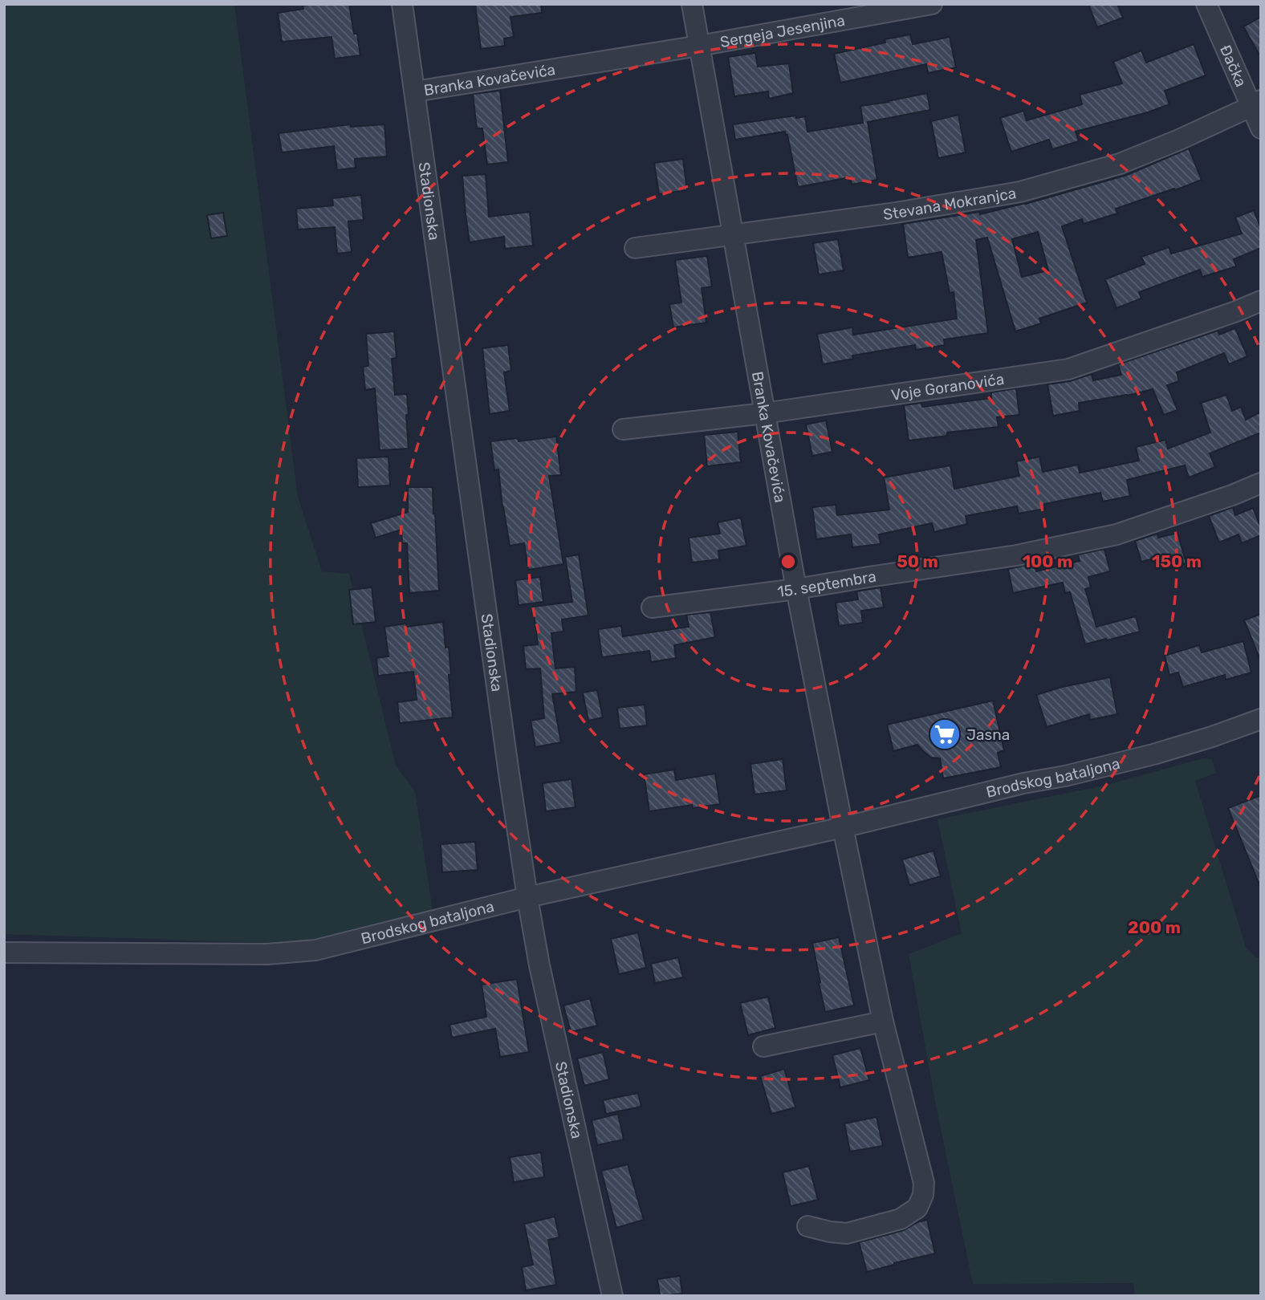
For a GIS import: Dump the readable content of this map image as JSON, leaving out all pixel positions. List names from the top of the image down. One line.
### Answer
{"streets":{"street":["Sergeja Jesenjina","Đačka","Branka Kovačevića","Stadionska","Stevana Mokranjca","Voje Goranovića","15. septembra","Brodskog bataljona"]},"crossings":[["Sergeja Jesenjina","Branka Kovačevića"],["Đačka","Stevana Mokranjca"],["Branka Kovačevića","Stadionska"],["Branka Kovačevića","Stevana Mokranjca"],["Branka Kovačevića","Voje Goranovića"],["Branka Kovačevića","15. septembra"],["Branka Kovačevića","Brodskog bataljona"],["Stadionska","Brodskog bataljona"]],"places":{"supermarket":["Jasna"]},"rings":["50 m","100 m","150 m","200 m"]}
